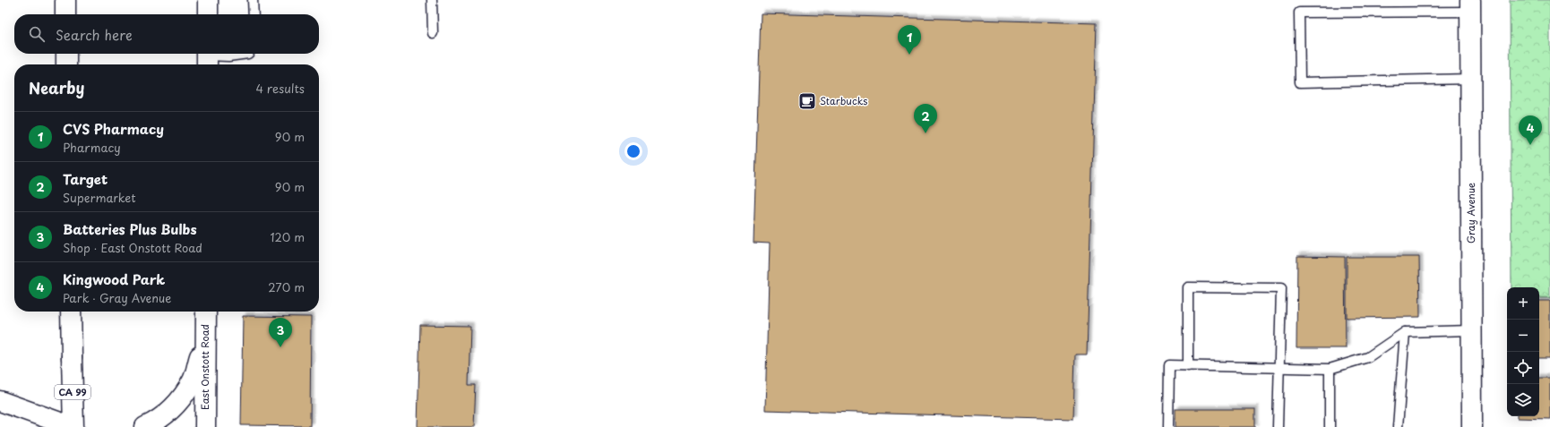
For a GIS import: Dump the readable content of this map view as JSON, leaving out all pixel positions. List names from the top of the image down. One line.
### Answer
{"streets":{"main road":["Gray Avenue","East Onstott Road","CA 99"]},"places":{"cafe":["Starbucks"]},"page":{"search":"Search here","pins":["1","2","4","3"],"heading":["Nearby","4 results"],"list":[{"mark":"1","name":"CVS Pharmacy","note":"Pharmacy","value":"90 m"},{"mark":"2","name":"Target","note":"Supermarket","value":"90 m"},{"mark":"3","name":"Batteries Plus Bulbs","note":"Shop · East Onstott Road","value":"120 m"},{"mark":"4","name":"Kingwood Park","note":"Park · Gray Avenue","value":"270 m"}],"map_buttons":["+","−"]}}
